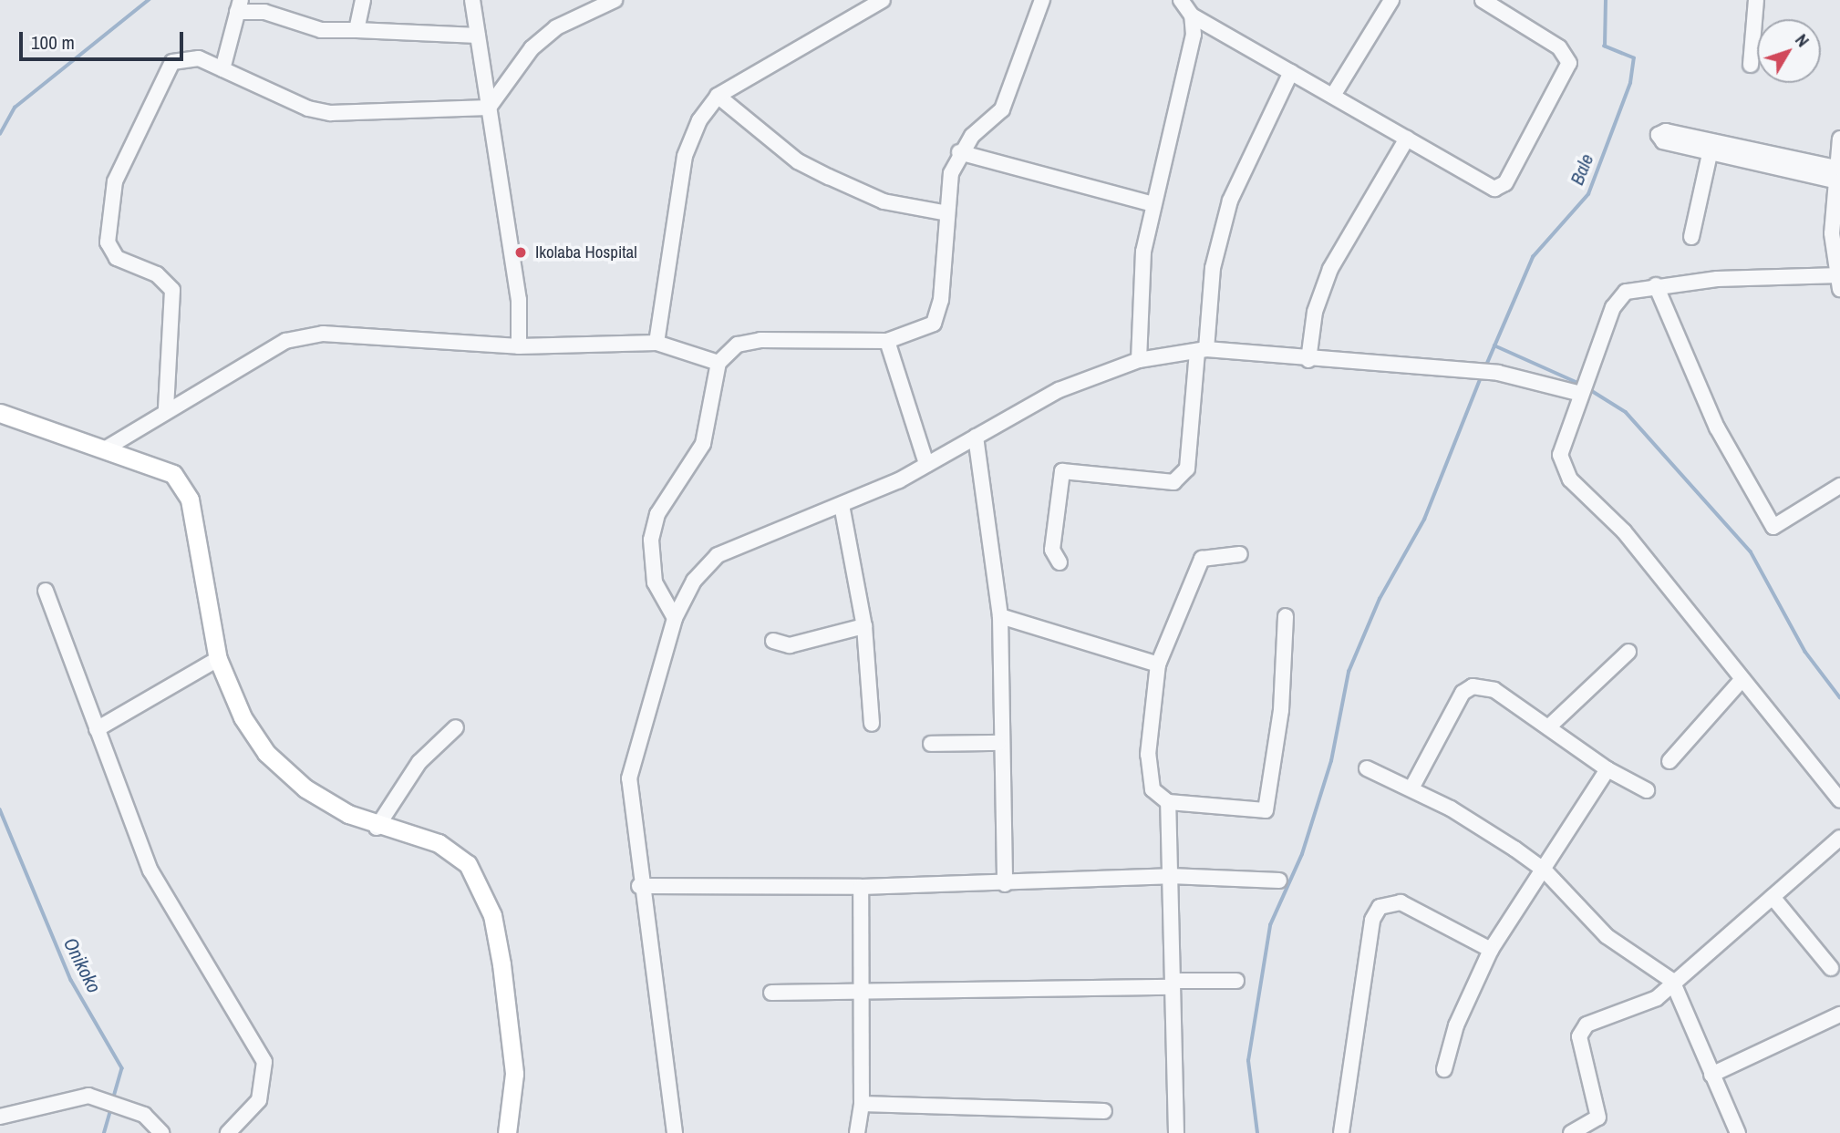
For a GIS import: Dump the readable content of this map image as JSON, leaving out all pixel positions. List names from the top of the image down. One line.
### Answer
{"water":["Bale","Onikoko"],"places":["Ikolaba Hospital"],"scale_bar":"100 m","north":"top right"}
